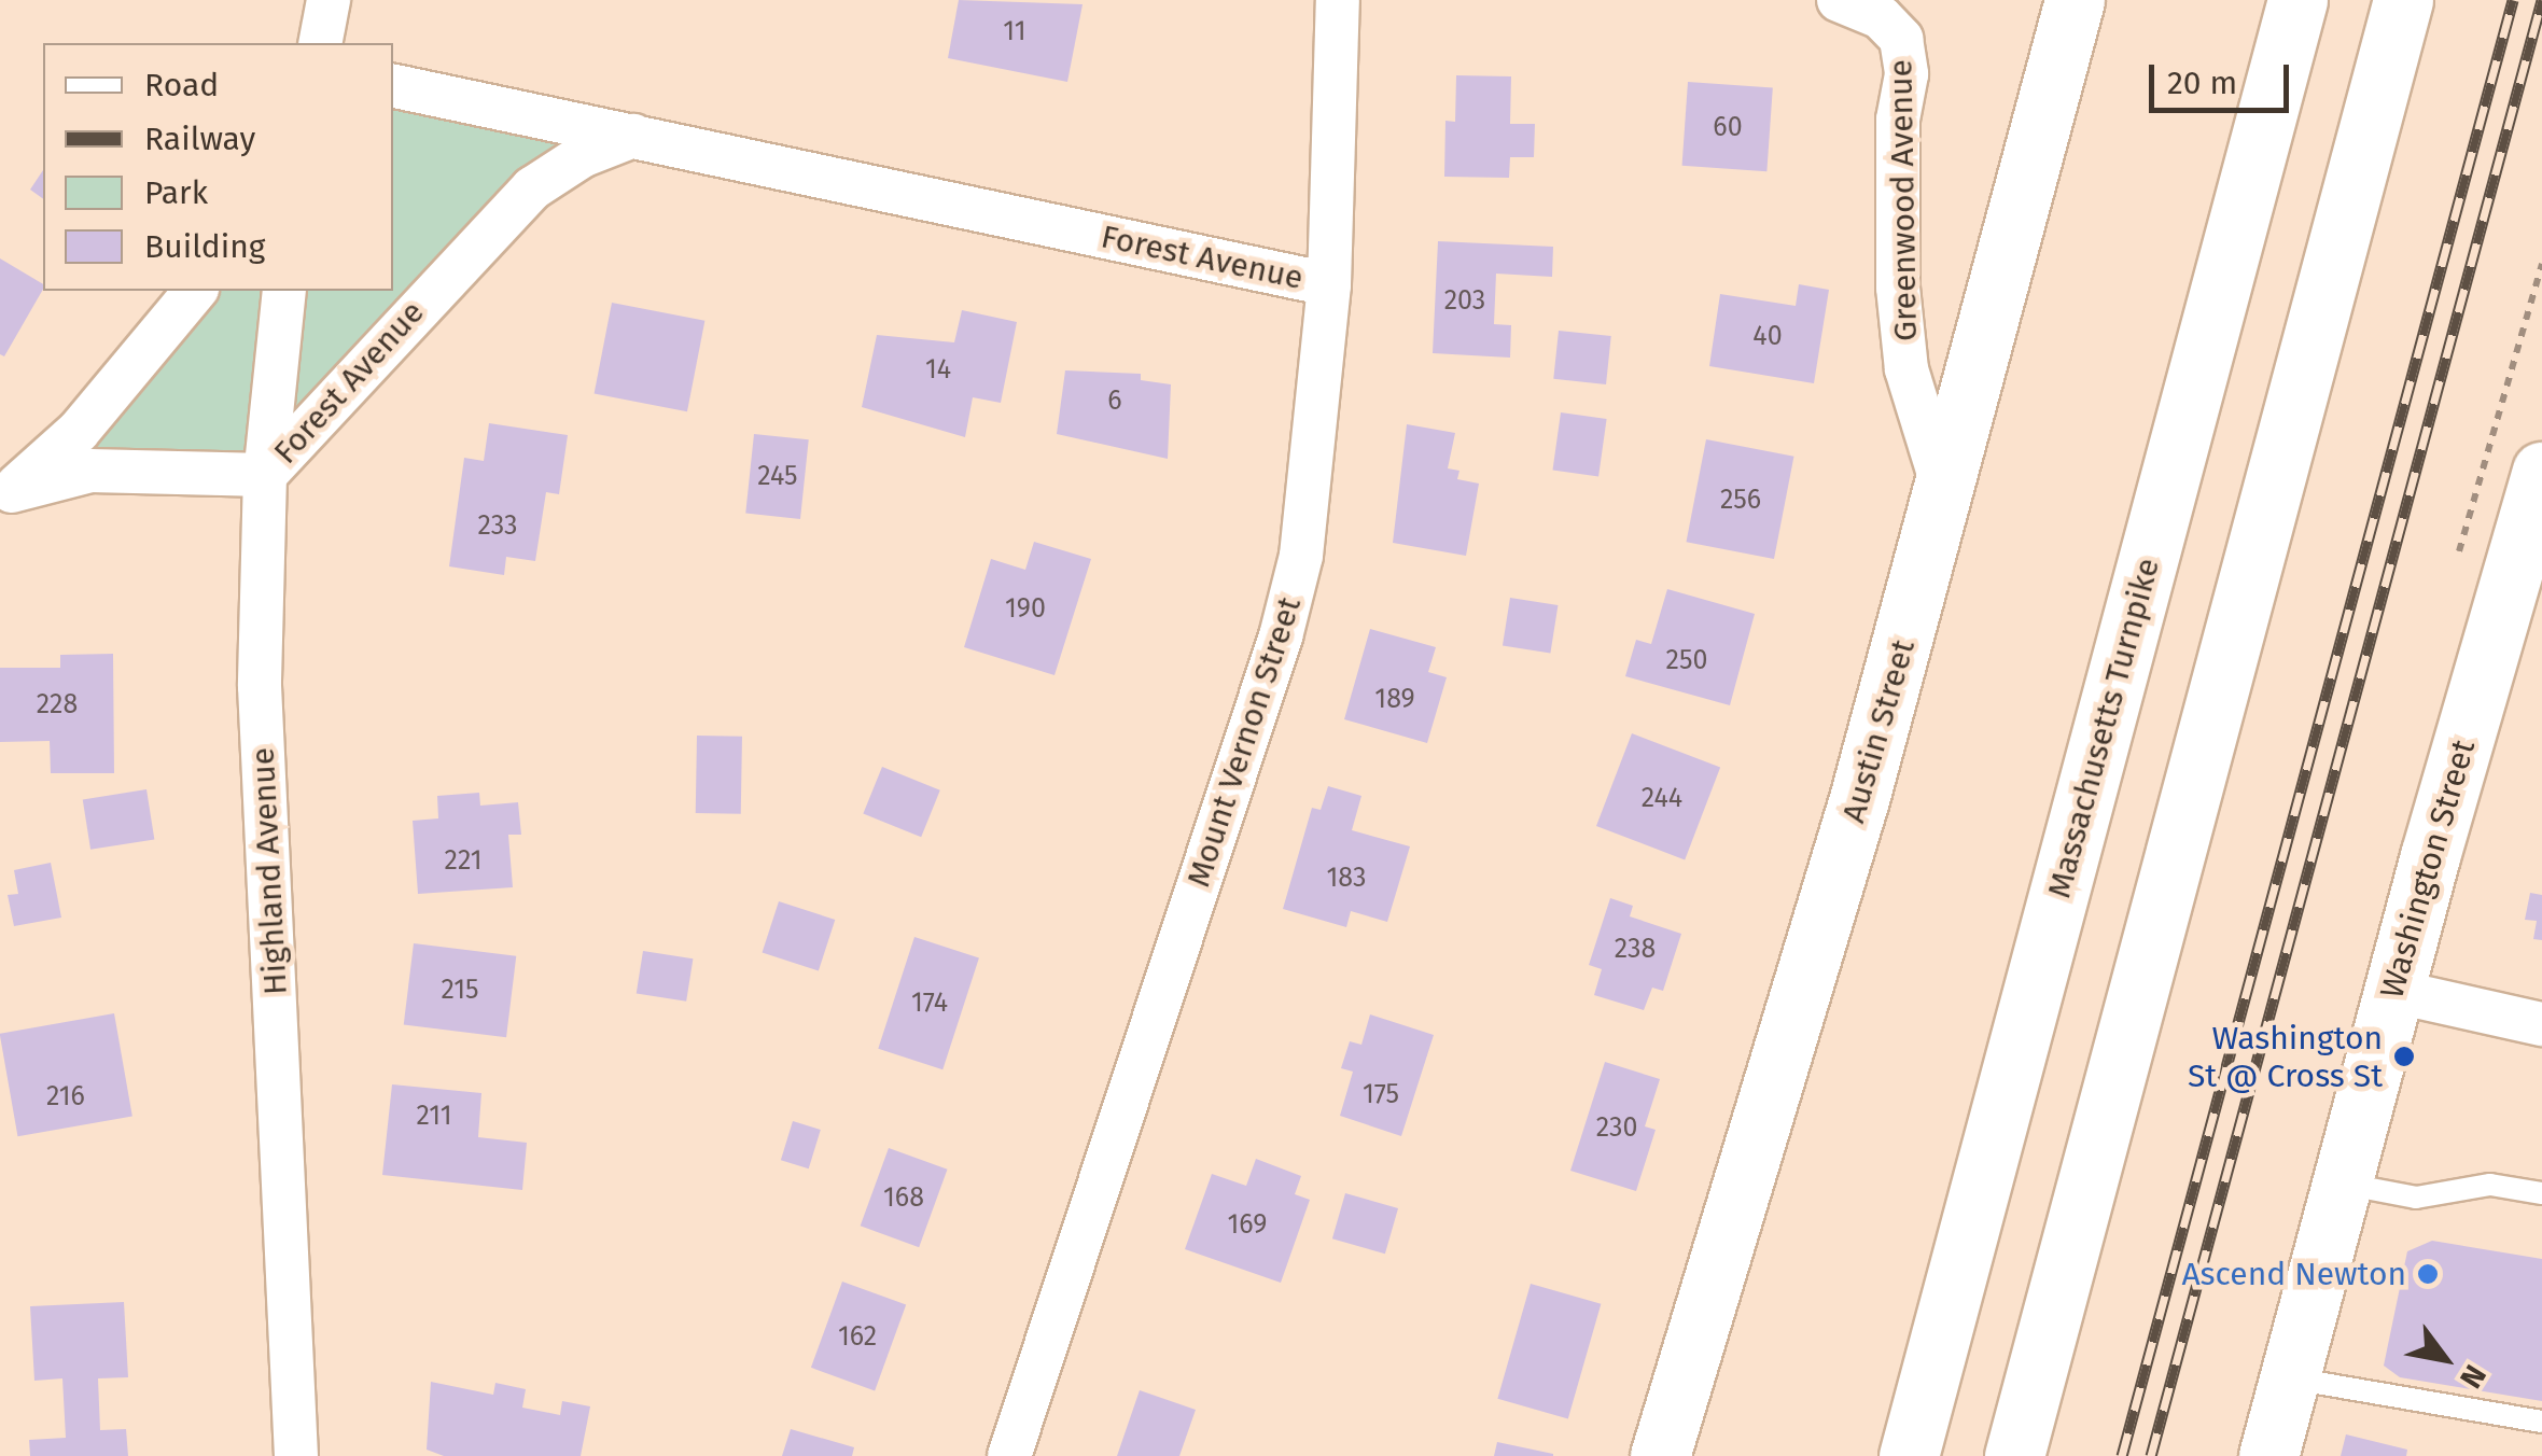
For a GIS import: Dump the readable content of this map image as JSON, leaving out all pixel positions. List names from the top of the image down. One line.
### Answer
{"streets":{"main road":["Massachusetts Turnpike","Austin Street","Washington Street"],"street":["Greenwood Avenue","Forest Avenue","Mount Vernon Street","Highland Avenue"]},"crossings":[["Greenwood Avenue","Austin Street"],["Forest Avenue","Mount Vernon Street"],["Forest Avenue","Highland Avenue"]],"places":["Washington St @ Cross St","Ascend Newton"],"house_numbers":["11","60","203","40","14","6","245","256","233","190","250","189","228","244","221","183","238","215","174","175","216","211","230","168","169","162"],"legend":["Road","Railway","Park","Building"],"scale_bar":"20 m","north":"bottom right"}
